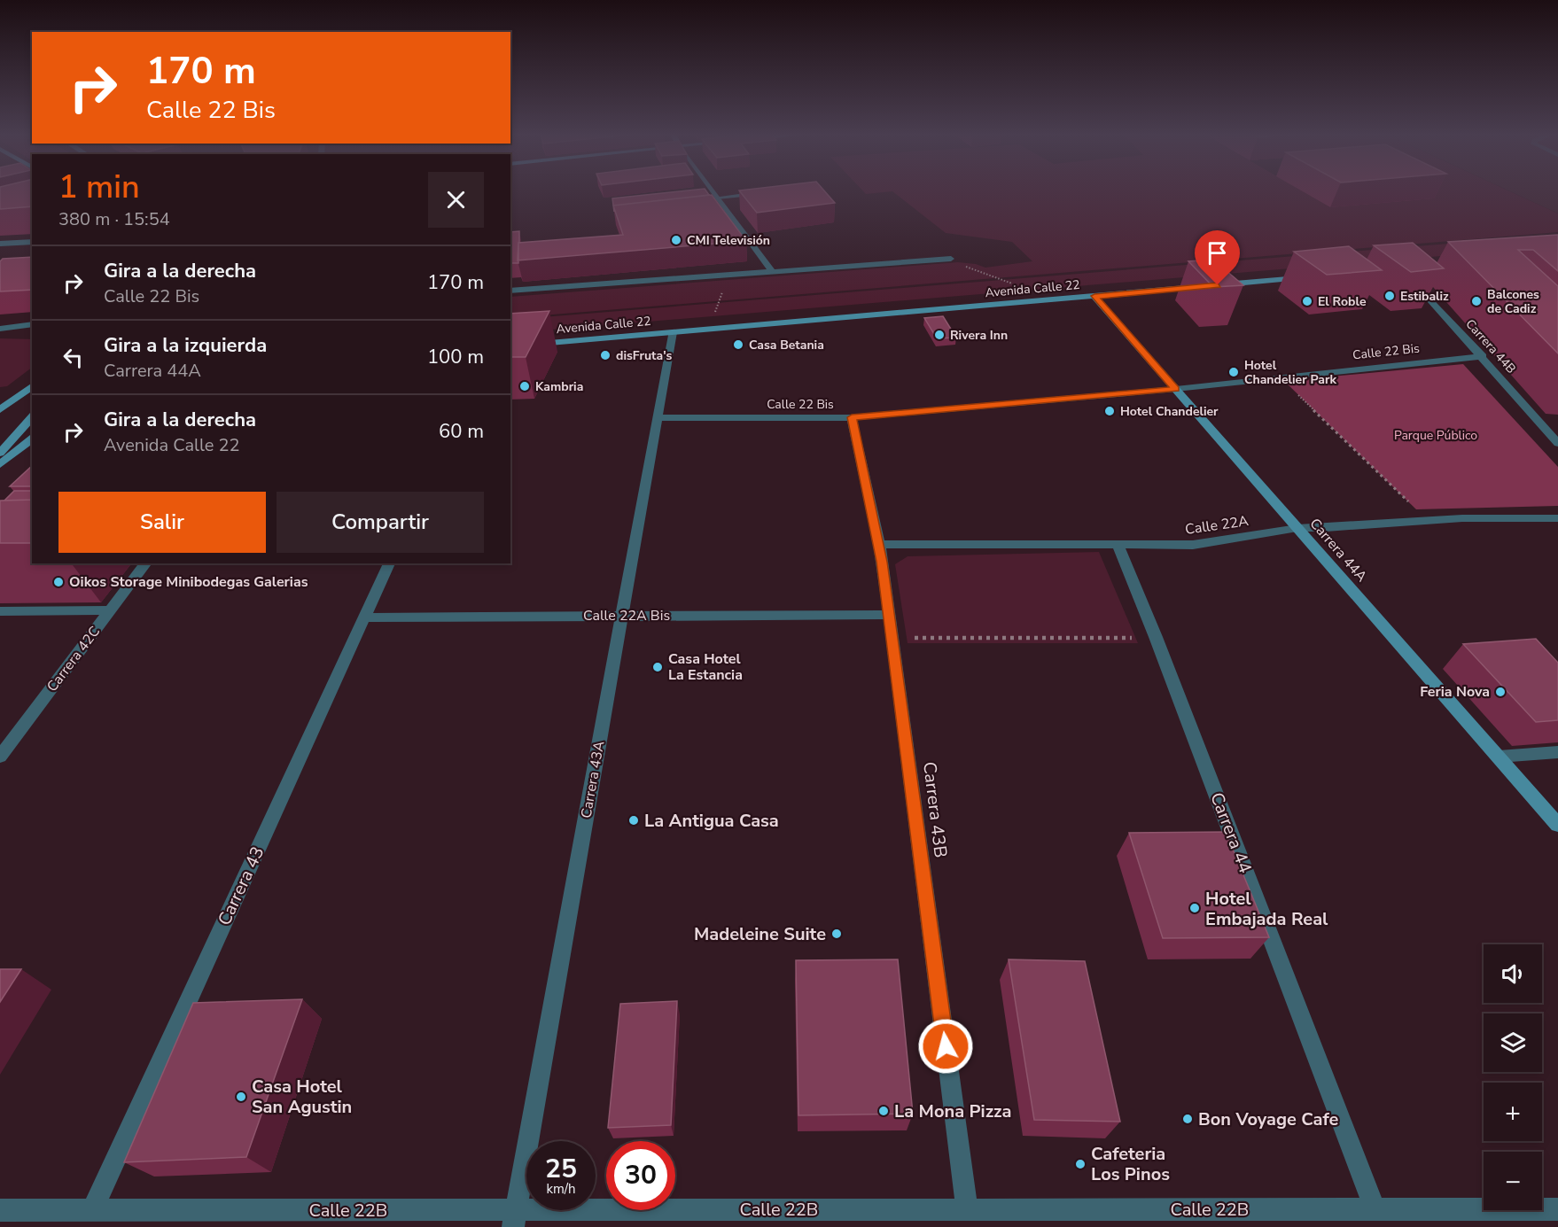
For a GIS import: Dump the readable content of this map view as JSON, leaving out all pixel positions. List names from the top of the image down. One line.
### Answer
{"streets":{"street":["Avenida Calle 22","Carrera 44B","Calle 22 Bis","Calle 22A","Carrera 44A","Calle 22A Bis","Carrera 42C","Carrera 43A","Carrera 43B","Carrera 44","Carrera 43","Calle 22B"]},"crossings":[["Avenida Calle 22","Carrera 44A"],["Avenida Calle 22","Carrera 43A"],["Carrera 44B","Calle 22 Bis"],["Calle 22 Bis","Carrera 44A"],["Calle 22 Bis","Carrera 43A"],["Calle 22 Bis","Carrera 43B"],["Calle 22A","Carrera 44A"],["Calle 22A","Carrera 43B"],["Calle 22A","Carrera 44"],["Calle 22A Bis","Carrera 43A"],["Calle 22A Bis","Carrera 43B"],["Calle 22A Bis","Carrera 43"],["Carrera 43A","Calle 22B"],["Carrera 43B","Calle 22B"],["Carrera 44","Calle 22B"],["Carrera 43","Calle 22B"]],"parks":["Parque Público"],"places":["CMI Televisión","Estibaliz","El Roble","Balcones de Cadiz","Rivera Inn","Casa Betania","disFruta's","Hotel Chandelier Park","Kambria","Hotel Chandelier","Oikos Storage Minibodegas Galerias","Casa Hotel La Estancia","Feria Nova","La Antigua Casa","Hotel Embajada Real","Madeleine Suite","Casa Hotel San Agustin","La Mona Pizza","Bon Voyage Cafe","Cafeteria Los Pinos"],"page":{"turn":["170 m","Calle 22 Bis"],"heading":["1 min","380 m · 15:54"],"list":[{"name":"Gira a la derecha","note":"Calle 22 Bis","value":"170 m"},{"name":"Gira a la izquierda","note":"Carrera 44A","value":"100 m"},{"name":"Gira a la derecha","note":"Avenida Calle 22","value":"60 m"}],"buttons":["Salir","Compartir"],"map_buttons":["+","−"],"speed":"25 km/h","limit":"30"}}
